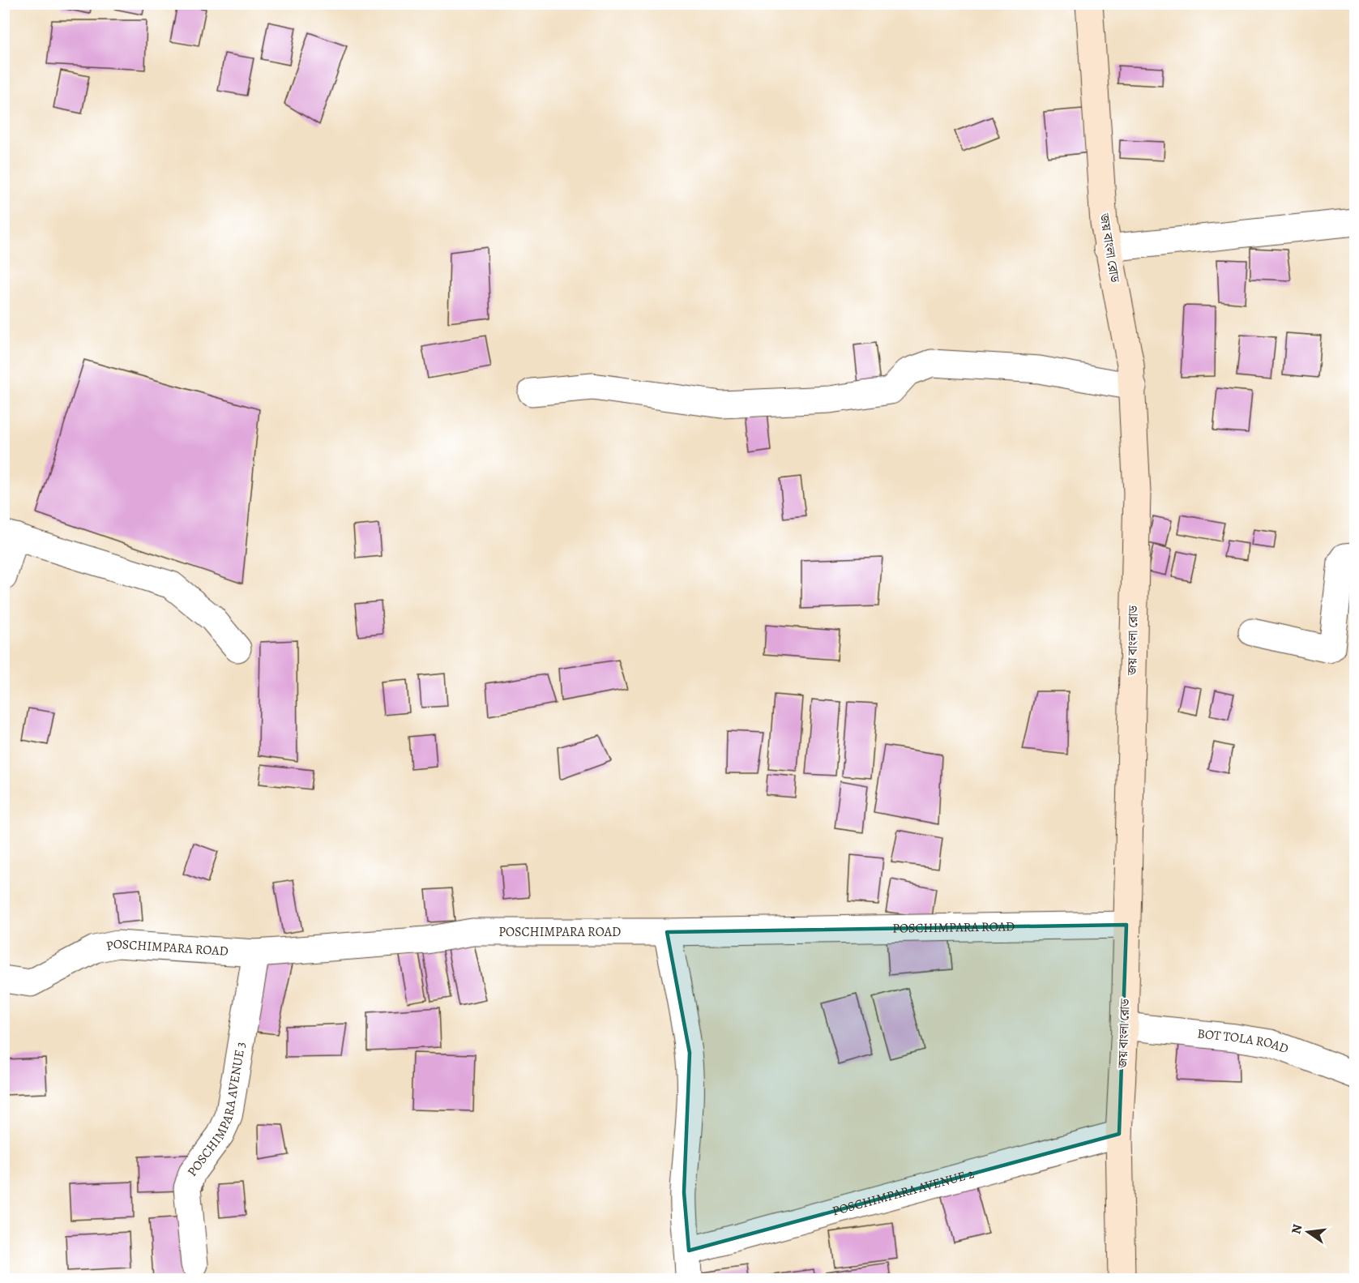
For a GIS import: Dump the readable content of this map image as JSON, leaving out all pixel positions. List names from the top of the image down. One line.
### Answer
{"streets":{"street":["জয় বাংলা রোড","POSCHIMPARA ROAD","BOT TOLA ROAD","POSCHIMPARA AVENUE 3","POSCHIMPARA AVENUE 2"]},"crossings":[["জয় বাংলা রোড","POSCHIMPARA ROAD"],["জয় বাংলা রোড","BOT TOLA ROAD"],["জয় বাংলা রোড","POSCHIMPARA AVENUE 2"],["POSCHIMPARA ROAD","POSCHIMPARA AVENUE 3"]],"north":"left"}
